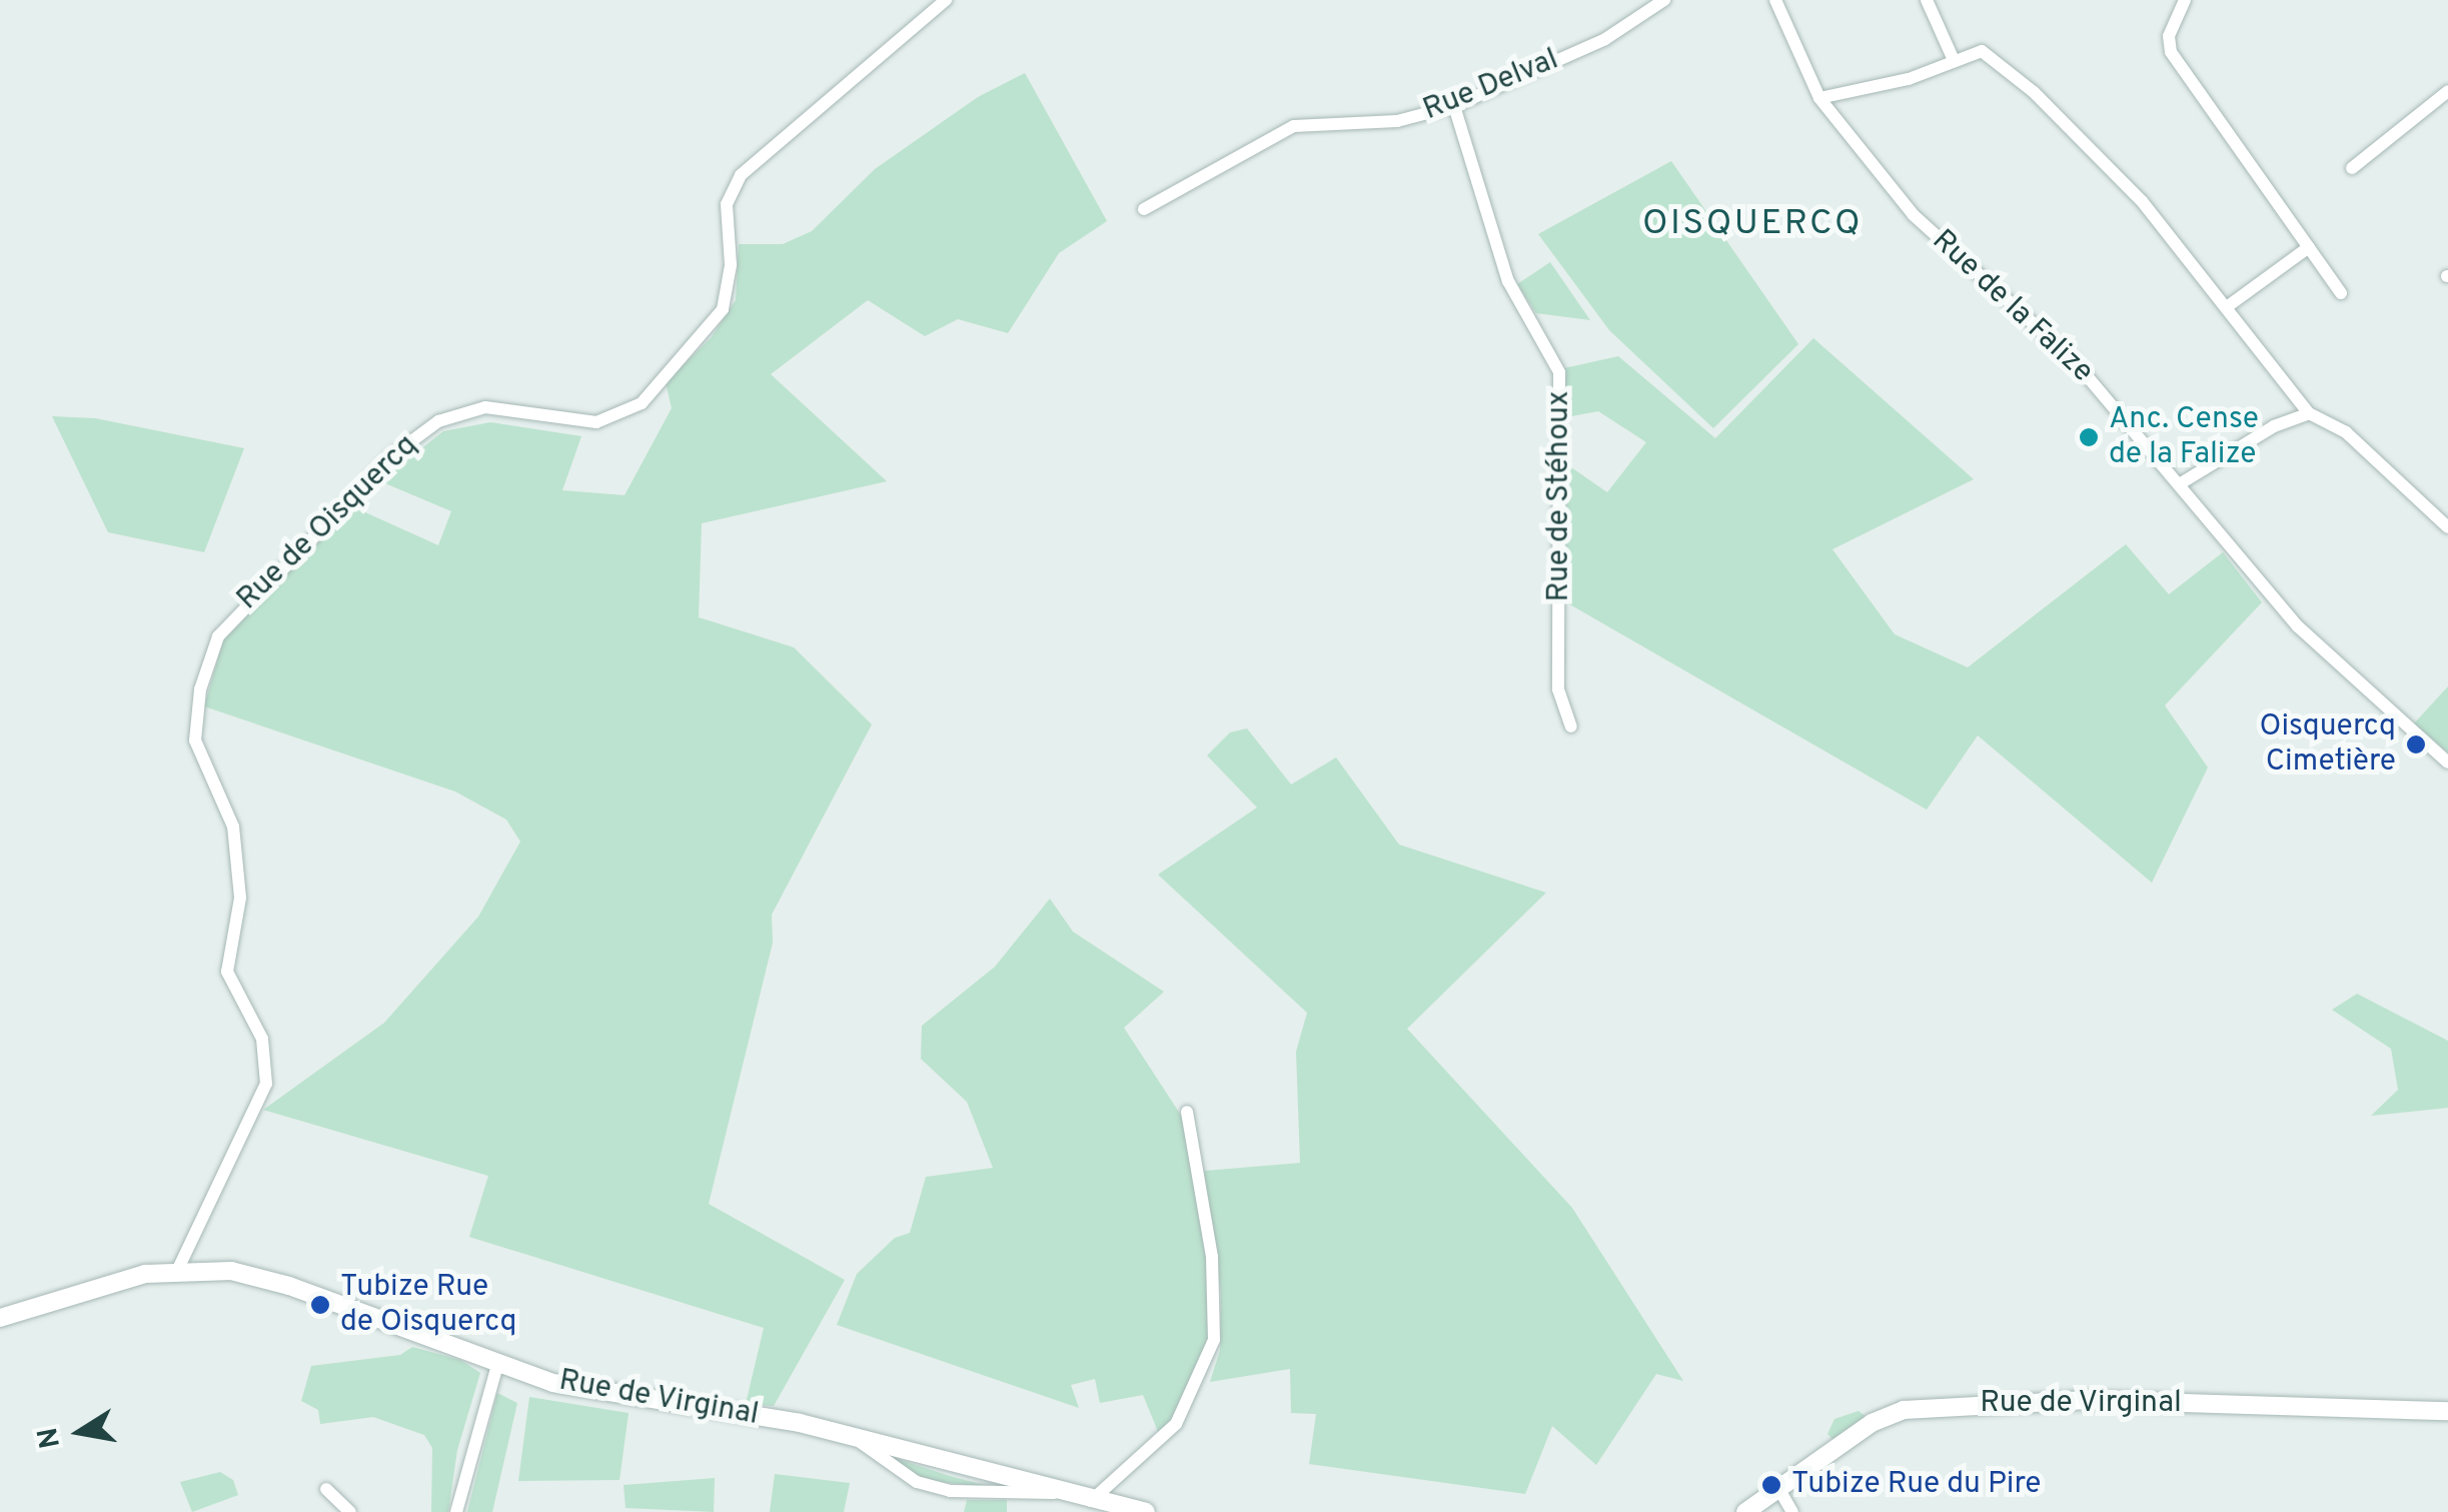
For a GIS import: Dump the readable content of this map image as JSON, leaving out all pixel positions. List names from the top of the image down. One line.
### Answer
{"streets":{"street":["Rue Delval","Rue de la Falize","Rue de Stéhoux","Rue de Oisquercq","Rue de Virginal"]},"crossings":[["Rue Delval","Rue de Stéhoux"],["Rue de Oisquercq","Rue de Virginal"]],"districts":["OISQUERCQ"],"places":["Anc. Cense de la Falize","Oisquercq Cimetière","Tubize Rue de Oisquercq","Tubize Rue du Pire"],"north":"left"}
